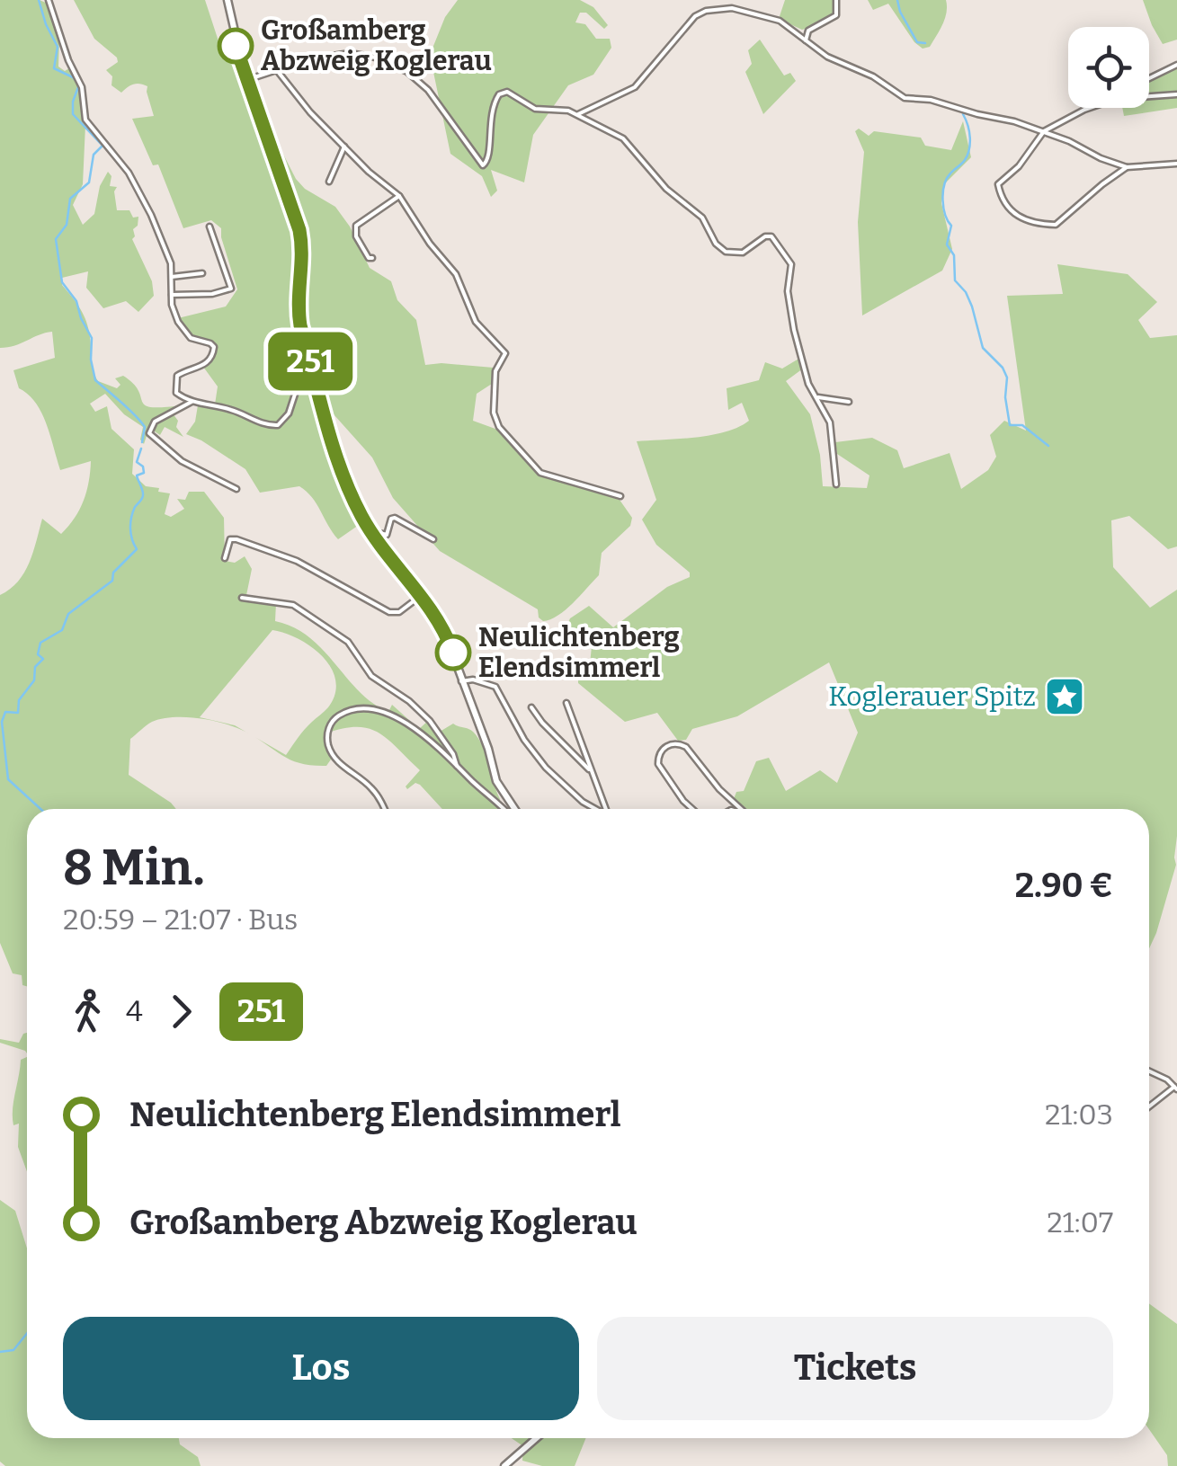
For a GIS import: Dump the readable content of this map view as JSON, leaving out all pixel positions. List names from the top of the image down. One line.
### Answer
{"places":{"other":["Großamberg Abzweig Koglerau","Neulichtenberg Elendsimmerl"],"place":["Koglerauer Spitz"]},"lines":["bus line 251"],"page":{"on_map":"251","heading":["8 Min.","20:59 – 21:07 · Bus","2.90 €"],"legs":["4","251"],"list":[{"name":"Neulichtenberg Elendsimmerl","value":"21:03"},{"name":"Großamberg Abzweig Koglerau","value":"21:07"}],"buttons":["Los","Tickets"]}}
